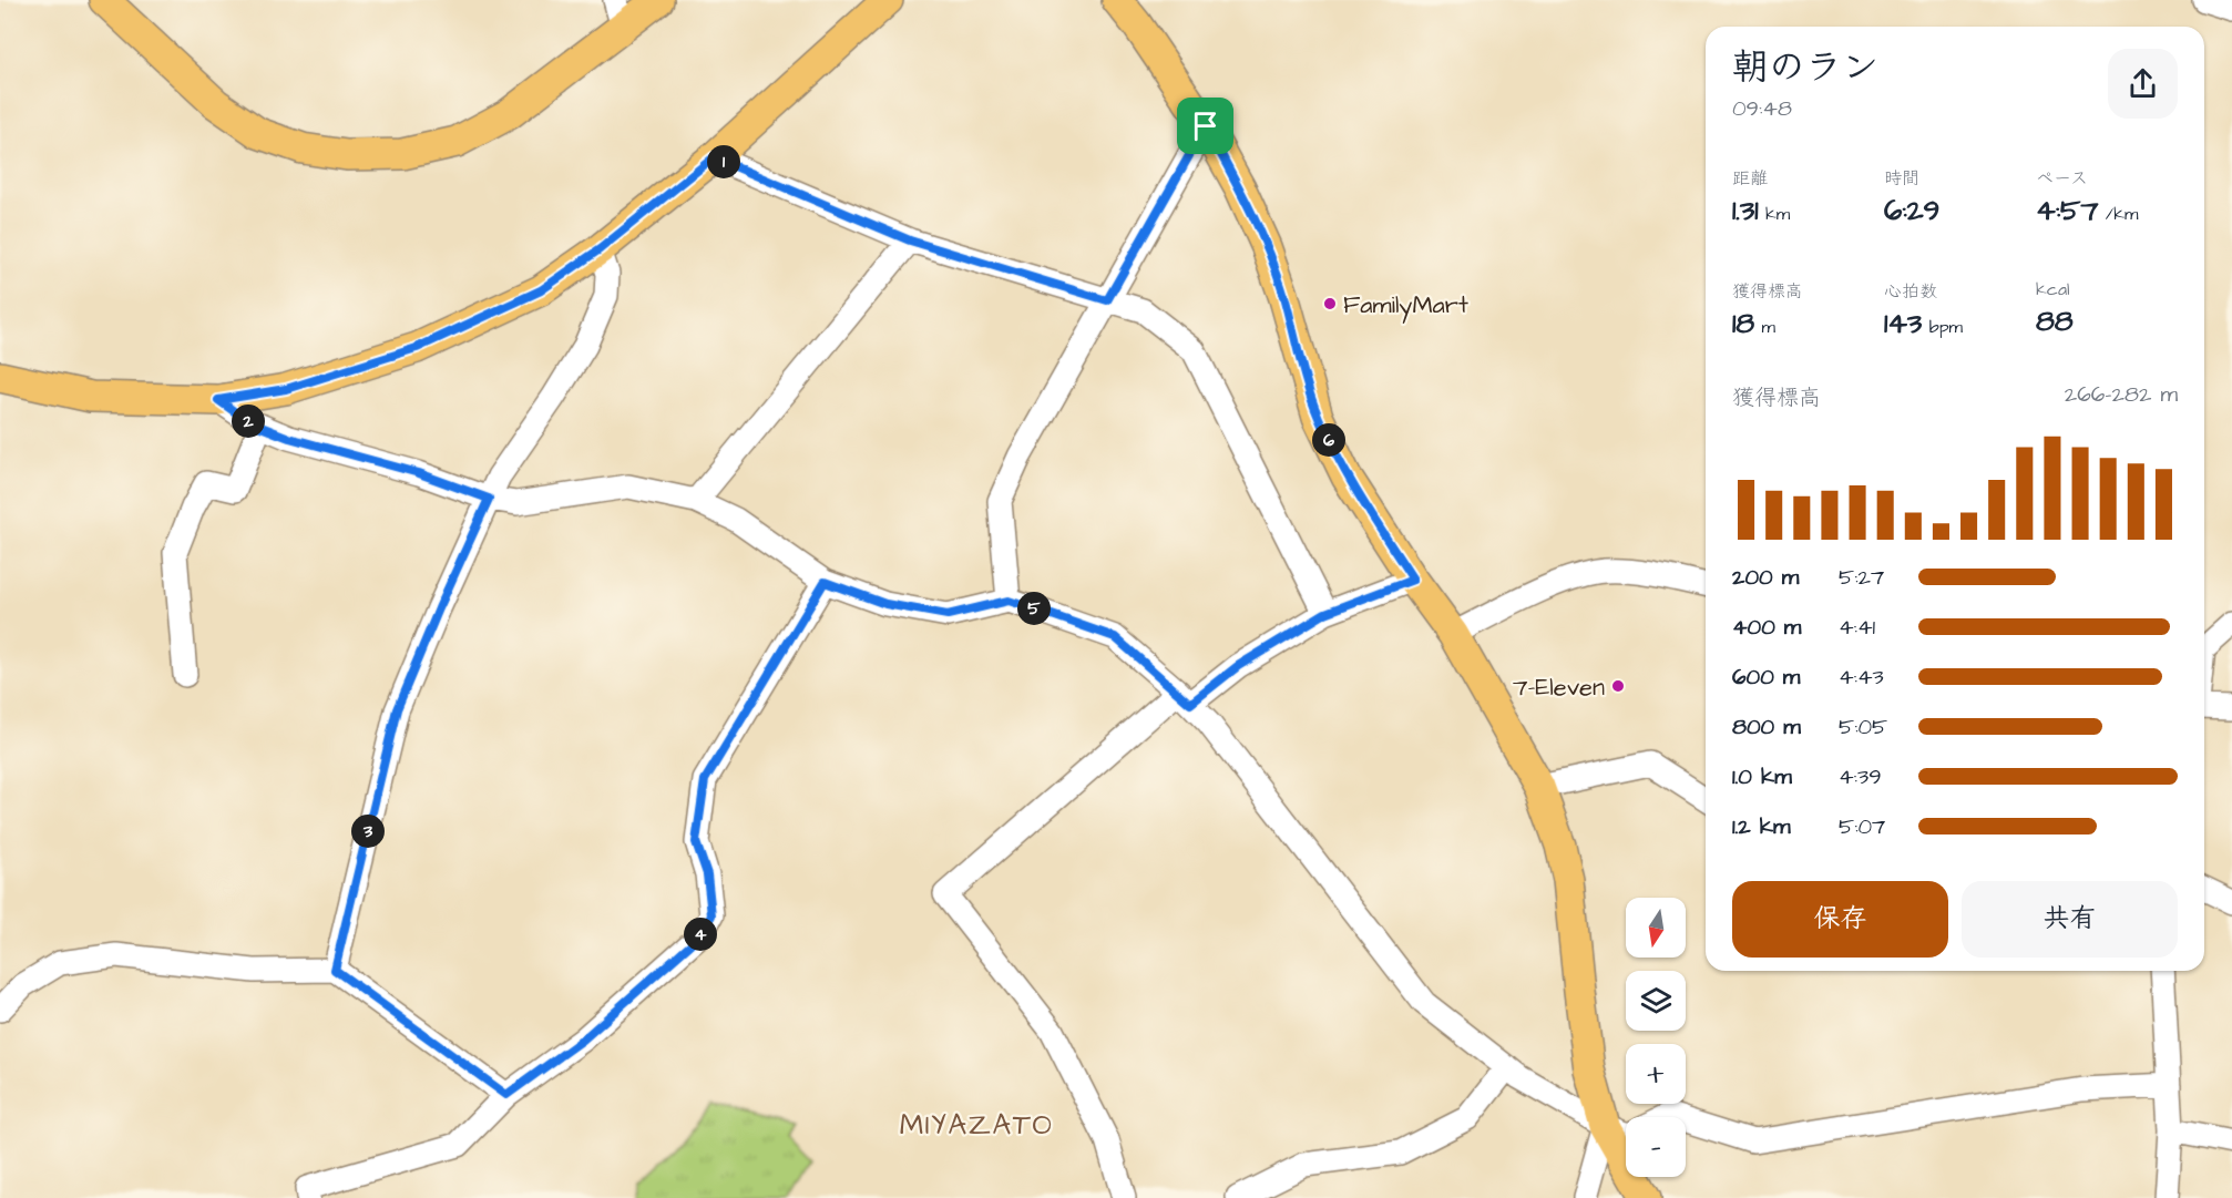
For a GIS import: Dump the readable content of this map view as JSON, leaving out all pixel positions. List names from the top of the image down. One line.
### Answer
{"districts":["MIYAZATO"],"places":["FamilyMart","7-Eleven"],"north":"bottom","page":{"heading":["朝のラン","09:48"],"stats":[["距離","1.31 km"],["時間","6:29"],["ペース","4:57 /km"],["獲得標高","18 m"],["心拍数","143 bpm"],["kcal","88"]],"pins":["1","2","6","5","3","4"],"chart":["獲得標高","266–282 m"],"list":[{"name":"200 m","note":"5:27"},{"name":"400 m","note":"4:41"},{"name":"600 m","note":"4:43"},{"name":"800 m","note":"5:05"},{"name":"1.0 km","note":"4:39"},{"name":"1.2 km","note":"5:07"}],"buttons":["保存","共有"],"map_buttons":["+","−"]}}
